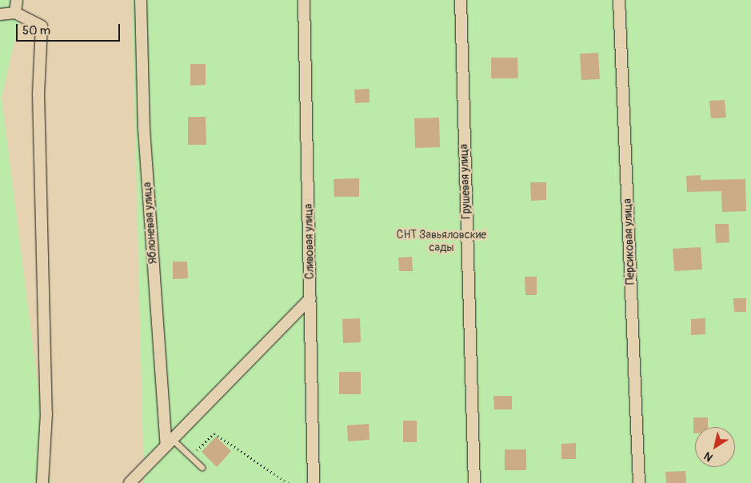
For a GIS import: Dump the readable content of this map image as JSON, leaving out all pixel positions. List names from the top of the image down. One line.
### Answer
{"streets":{"street":["Грушевая улица","Яблоневая улица","Сливовая улица","Персиковая улица"]},"parks":["СНТ Завьяловские сады"],"scale_bar":"50 m","north":"bottom left"}
